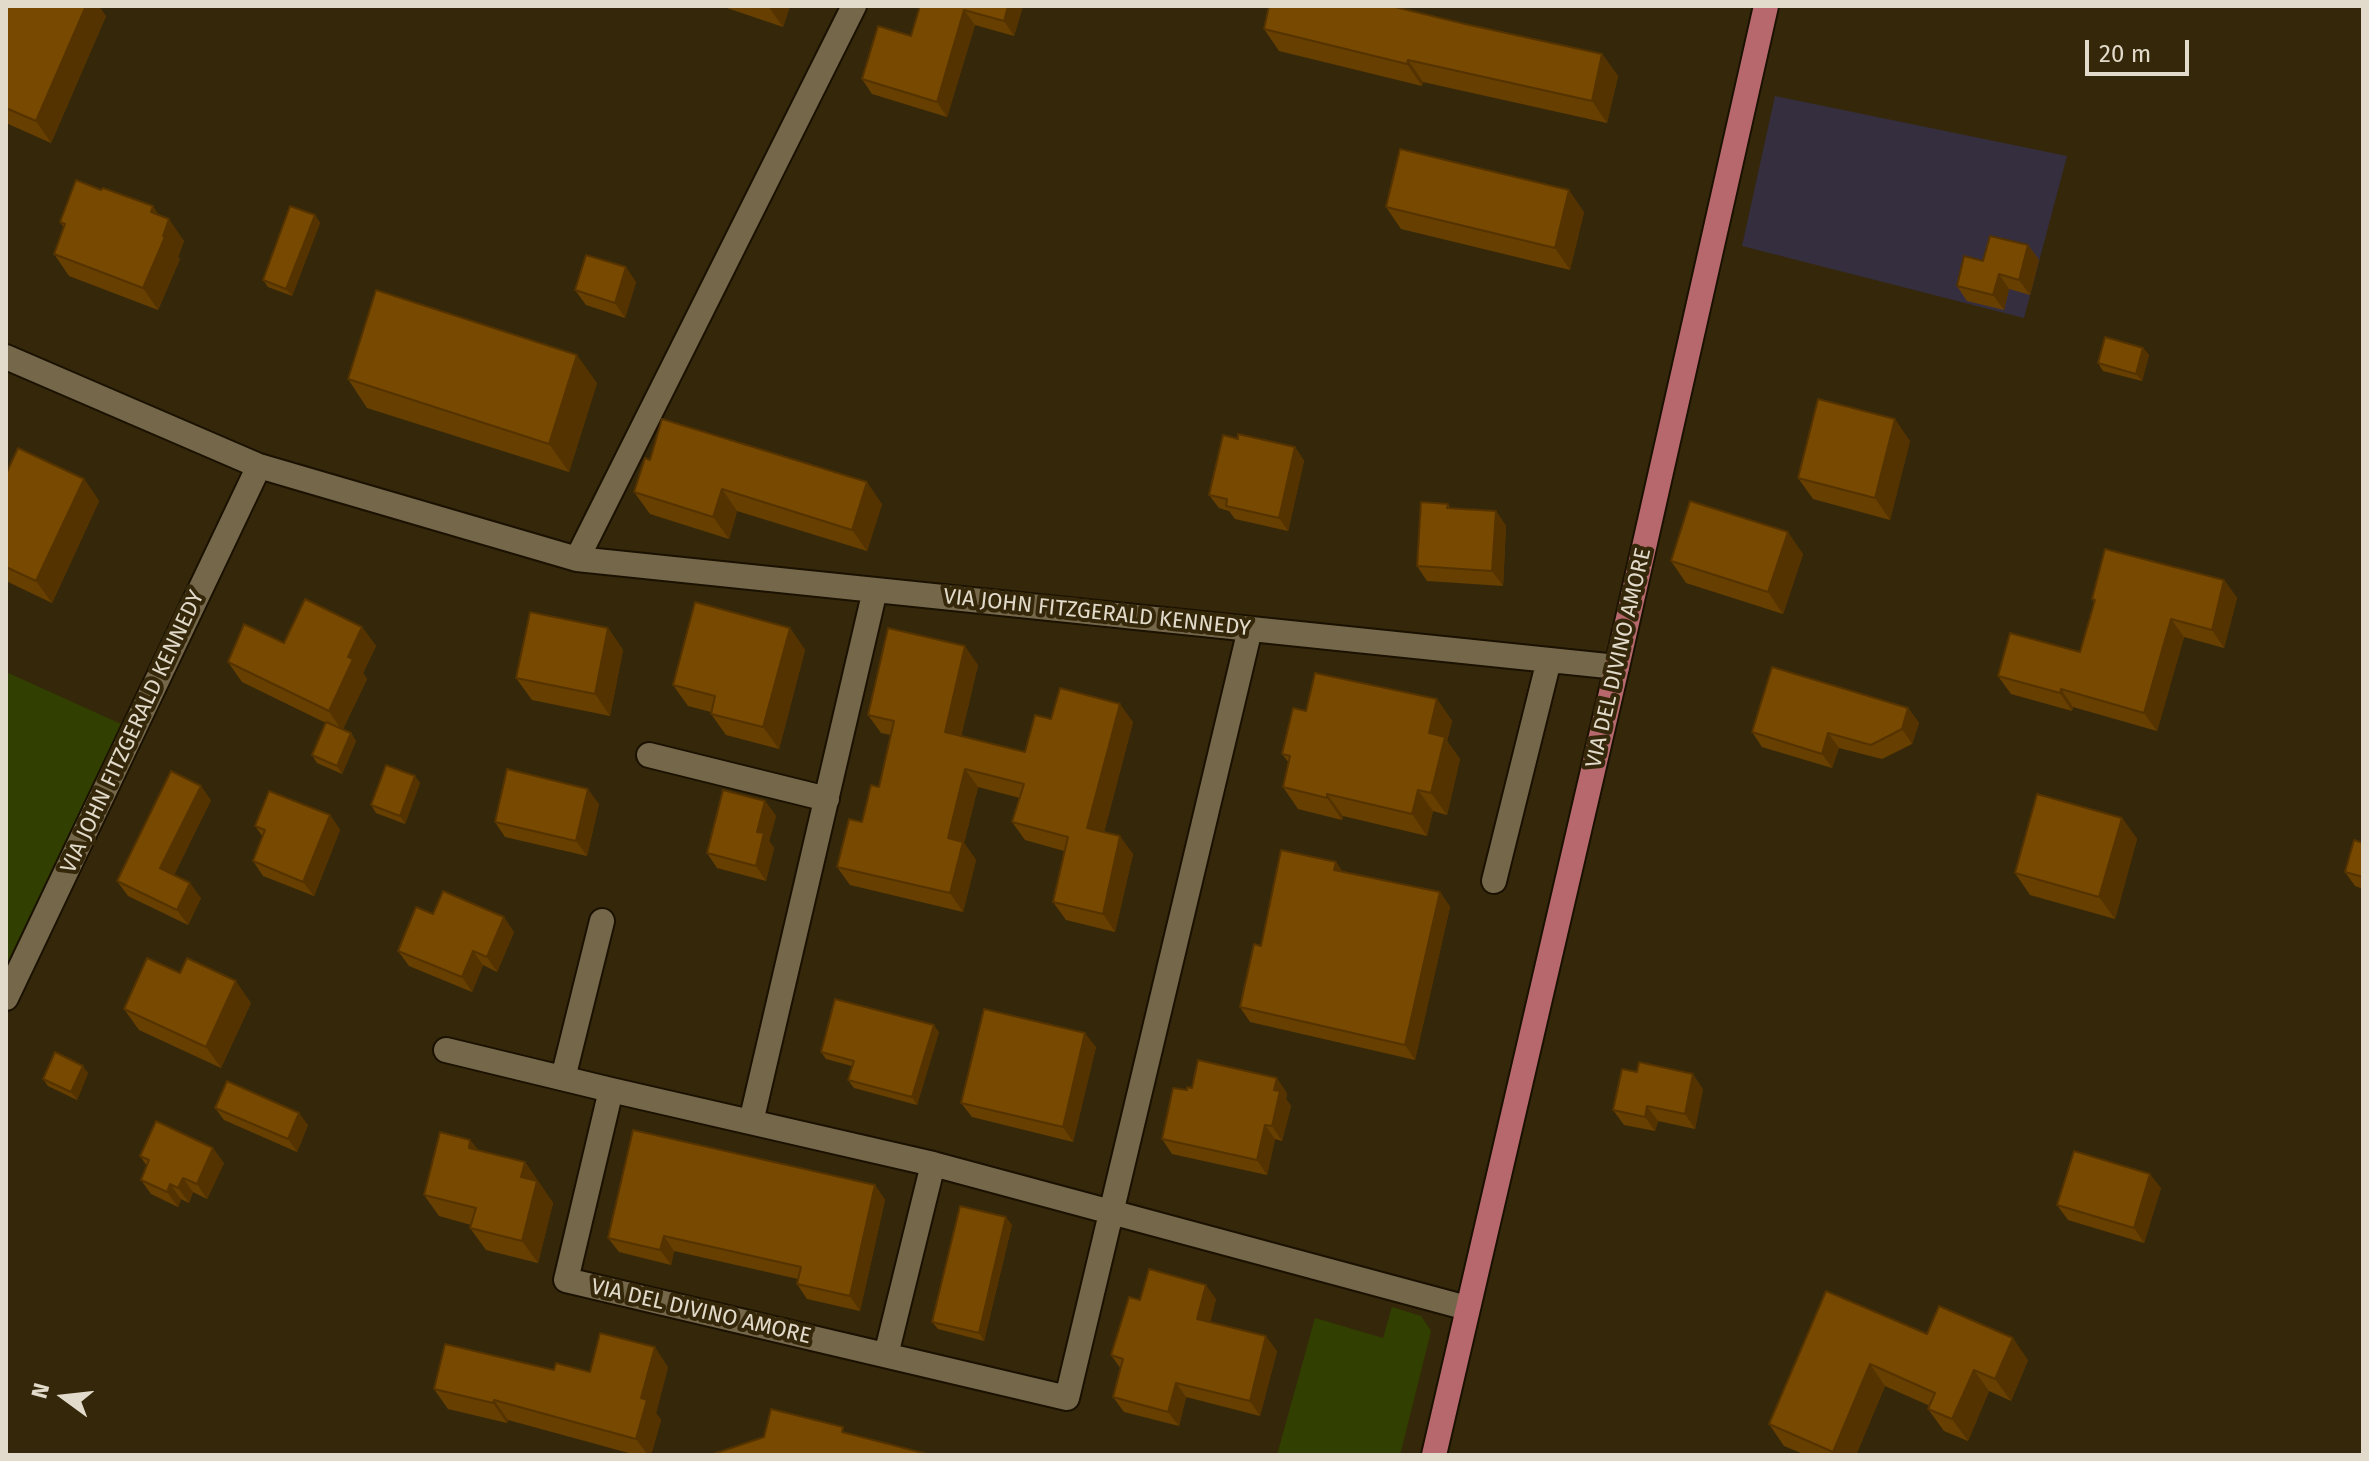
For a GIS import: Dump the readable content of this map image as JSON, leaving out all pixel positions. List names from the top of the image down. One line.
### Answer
{"streets":{"main road":["VIA DEL DIVINO AMORE"],"street":["VIA JOHN FITZGERALD KENNEDY"]},"crossings":[["VIA JOHN FITZGERALD KENNEDY","VIA DEL DIVINO AMORE"]],"scale_bar":"20 m","north":"left"}
